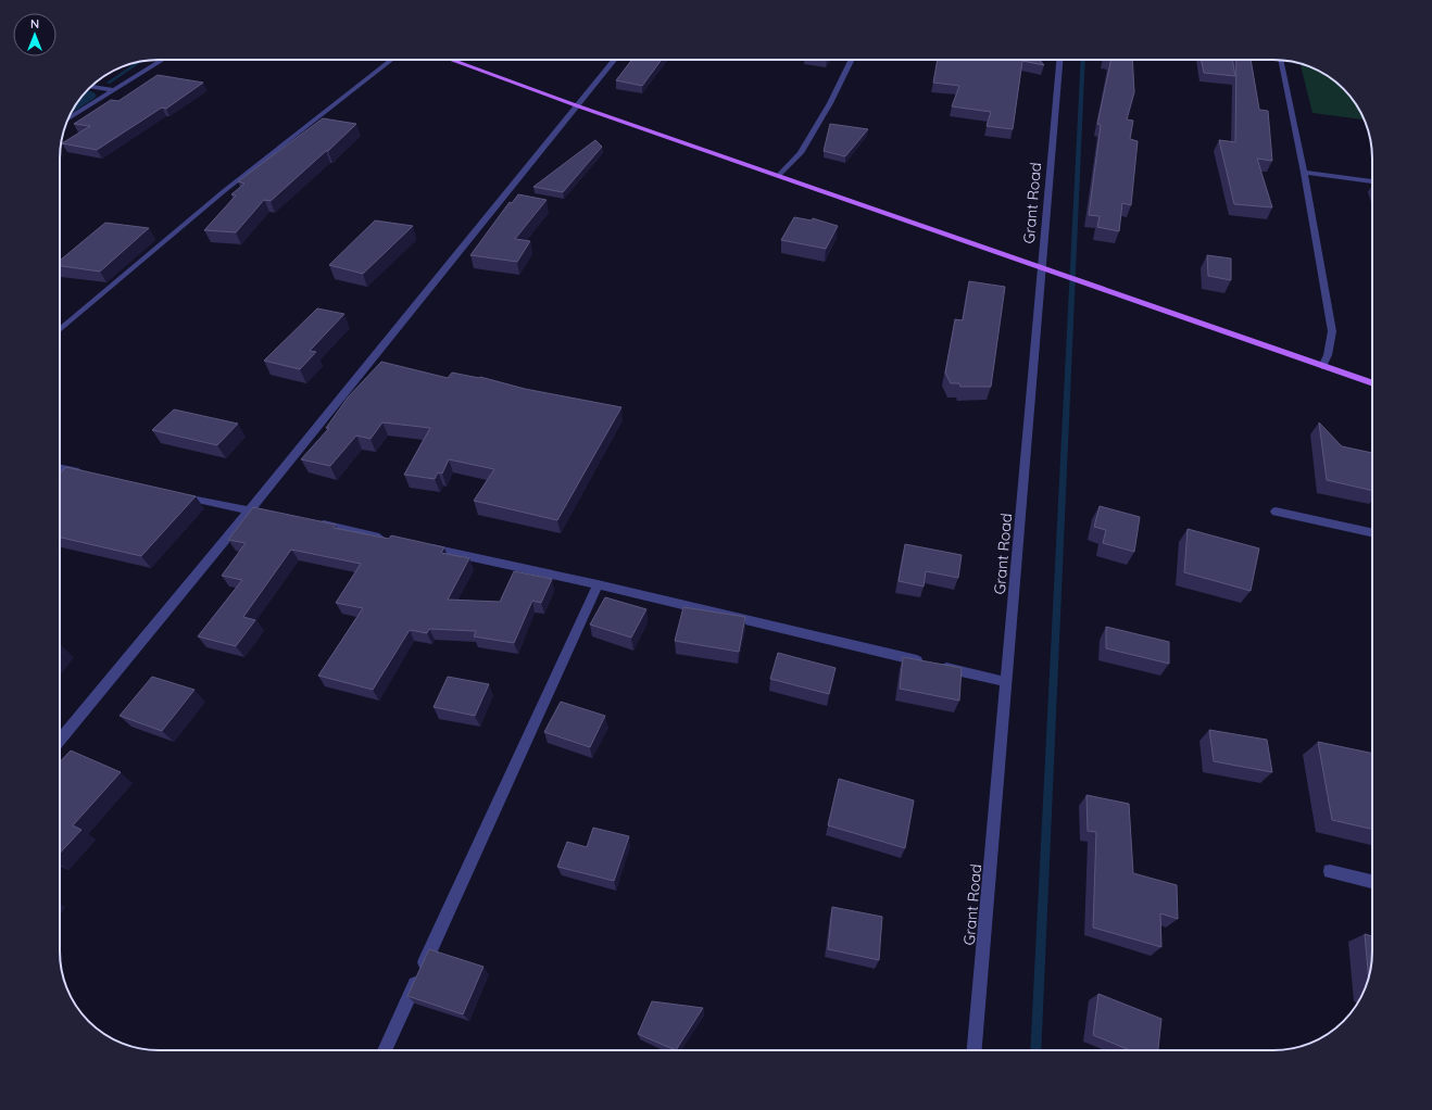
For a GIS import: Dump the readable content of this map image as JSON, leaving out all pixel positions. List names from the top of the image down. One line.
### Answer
{"streets":{"street":["Grant Road"]},"north":"top"}
